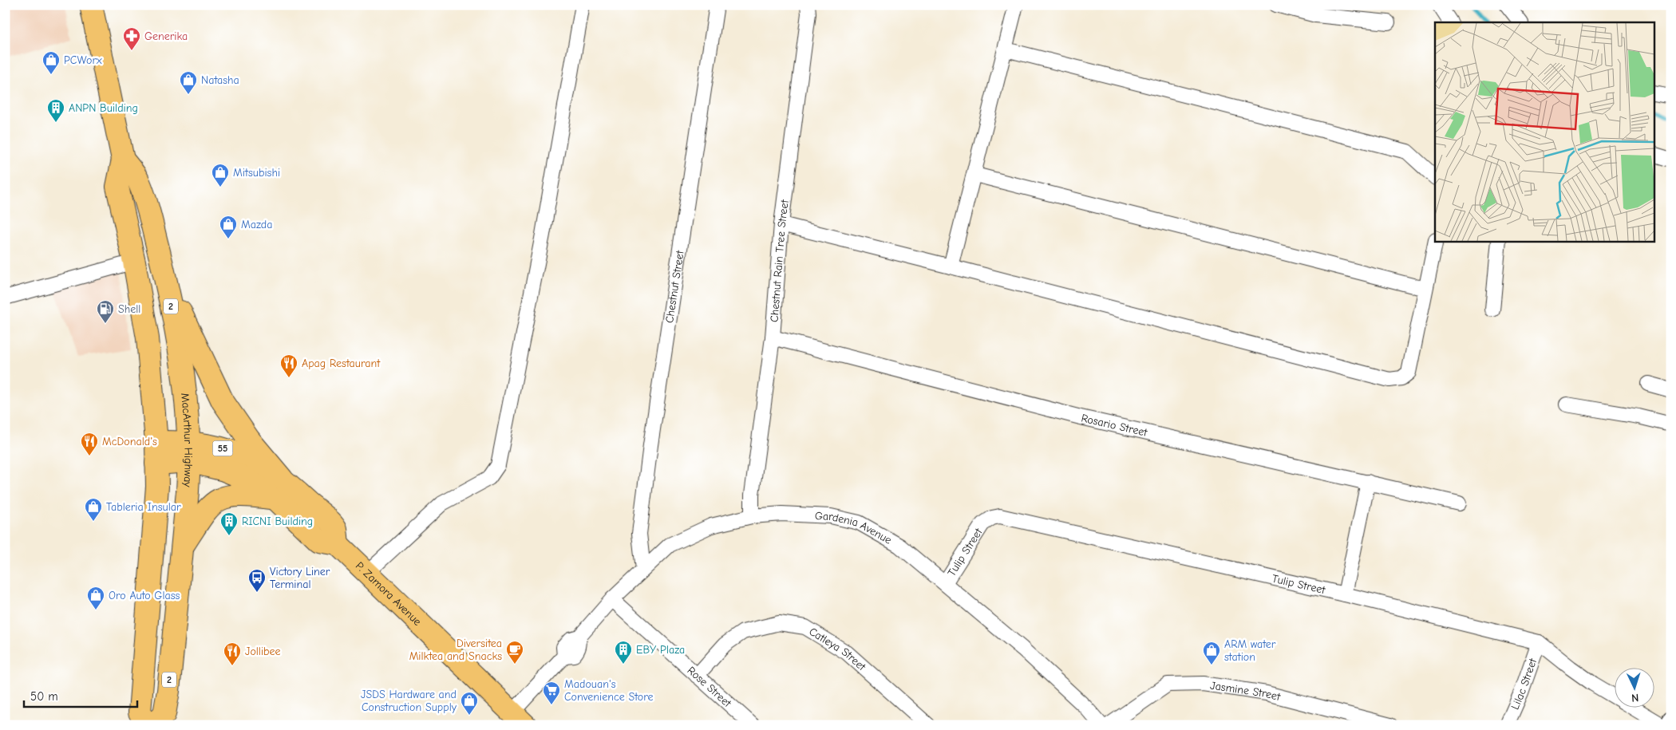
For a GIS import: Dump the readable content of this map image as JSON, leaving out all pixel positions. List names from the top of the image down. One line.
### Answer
{"streets":{"highway":["2","MacArthur Highway","55","P. Zamora Avenue"],"street":["Chestnut Rain Tree Street","Chestnut Street","Rosario Street","Gardenia Avenue","Tulip Street","Catleya Street","Lilac Street","Rose Street","Jasmine Street"]},"crossings":[["Chestnut Rain Tree Street","Rosario Street"],["Chestnut Rain Tree Street","Gardenia Avenue"],["Chestnut Street","Gardenia Avenue"],["MacArthur Highway","55"],["55","P. Zamora Avenue"],["Gardenia Avenue","Tulip Street"],["Gardenia Avenue","P. Zamora Avenue"],["Gardenia Avenue","Rose Street"],["Tulip Street","Lilac Street"],["Catleya Street","Rose Street"]],"places":{"pharmacy":["Generika"],"shop":["PCWorx","Natasha","Mitsubishi","Mazda","Tableria Insular","Oro Auto Glass","ARM water station","JSDS Hardware and Construction Supply"],"building":["ANPN Building","RICNI Building","EBY Plaza"],"fuel station":["Shell"],"restaurant":["Apag Restaurant","McDonald's","Jollibee"],"bus stop":["Victory Liner Terminal"],"cafe":["Diversitea Milktea and Snacks"],"supermarket":["Madouan's Convenience Store"]},"scale_bar":"50 m","north":"bottom"}
